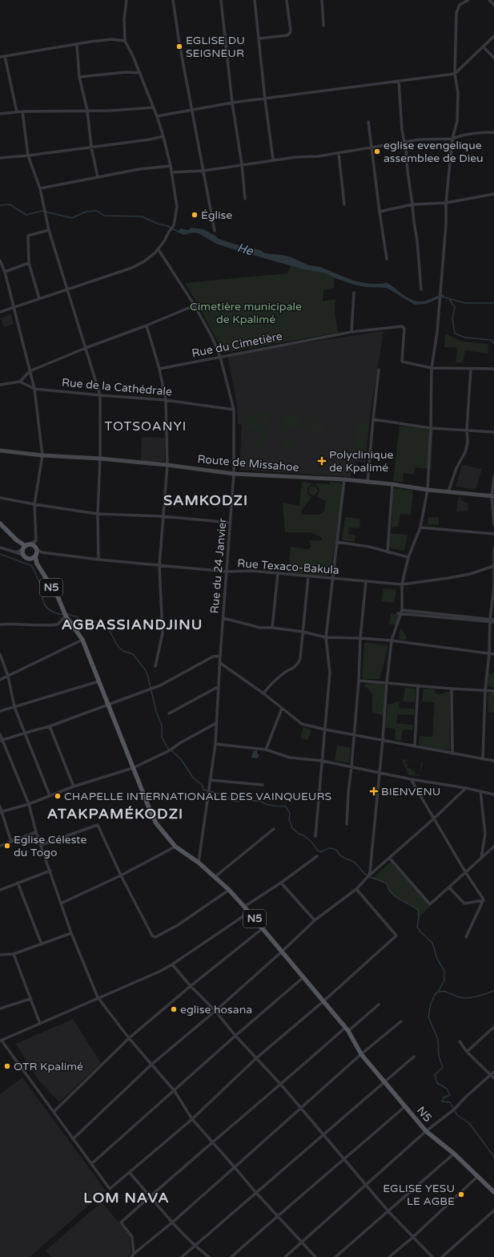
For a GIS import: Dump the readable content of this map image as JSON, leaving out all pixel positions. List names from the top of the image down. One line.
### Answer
{"streets":{"main road":["Route de Missahoe","N5"],"street":["Rue du Cimetière","Rue de la Cathédrale","Rue du 24 Janvier","Rue Texaco-Bakula"]},"crossings":[["Rue du Cimetière","Rue du 24 Janvier"],["Rue de la Cathédrale","Rue du 24 Janvier"],["Route de Missahoe","Rue du 24 Janvier"],["Rue du 24 Janvier","Rue Texaco-Bakula"],["Rue du 24 Janvier","N5"]],"districts":["TOTSOANYI","SAMKODZI","AGBASSIANDJINU","ATAKPAMÉKODZI","LOM NAVA"],"water":["He"],"parks":["Cimetière municipale de Kpalimé"],"places":{"other":["EGLISE DU SEIGNEUR","eglise evengelique assemblee de Dieu","Église","CHAPELLE INTERNATIONALE DES VAINQUEURS","Eglise Céleste du Togo","eglise hosana","OTR Kpalimé","EGLISE YESU LE AGBE"],"health":["Polyclinique de Kpalimé","BIENVENU"]}}
